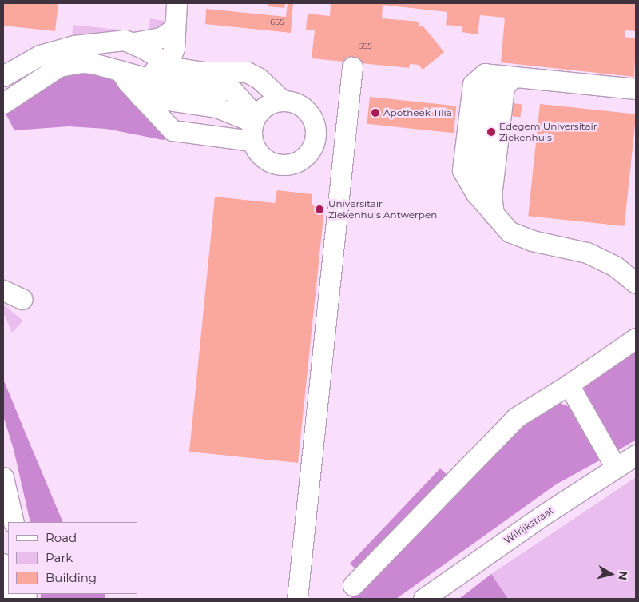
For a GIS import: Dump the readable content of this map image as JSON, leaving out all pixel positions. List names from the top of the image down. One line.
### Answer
{"streets":{"street":["Wilrijkstraat"]},"places":["Apotheek Tilia","Edegem Universitair Ziekenhuis","Universitair Ziekenhuis Antwerpen"],"house_numbers":["655","655"],"legend":["Road","Park","Building"],"north":"right"}
